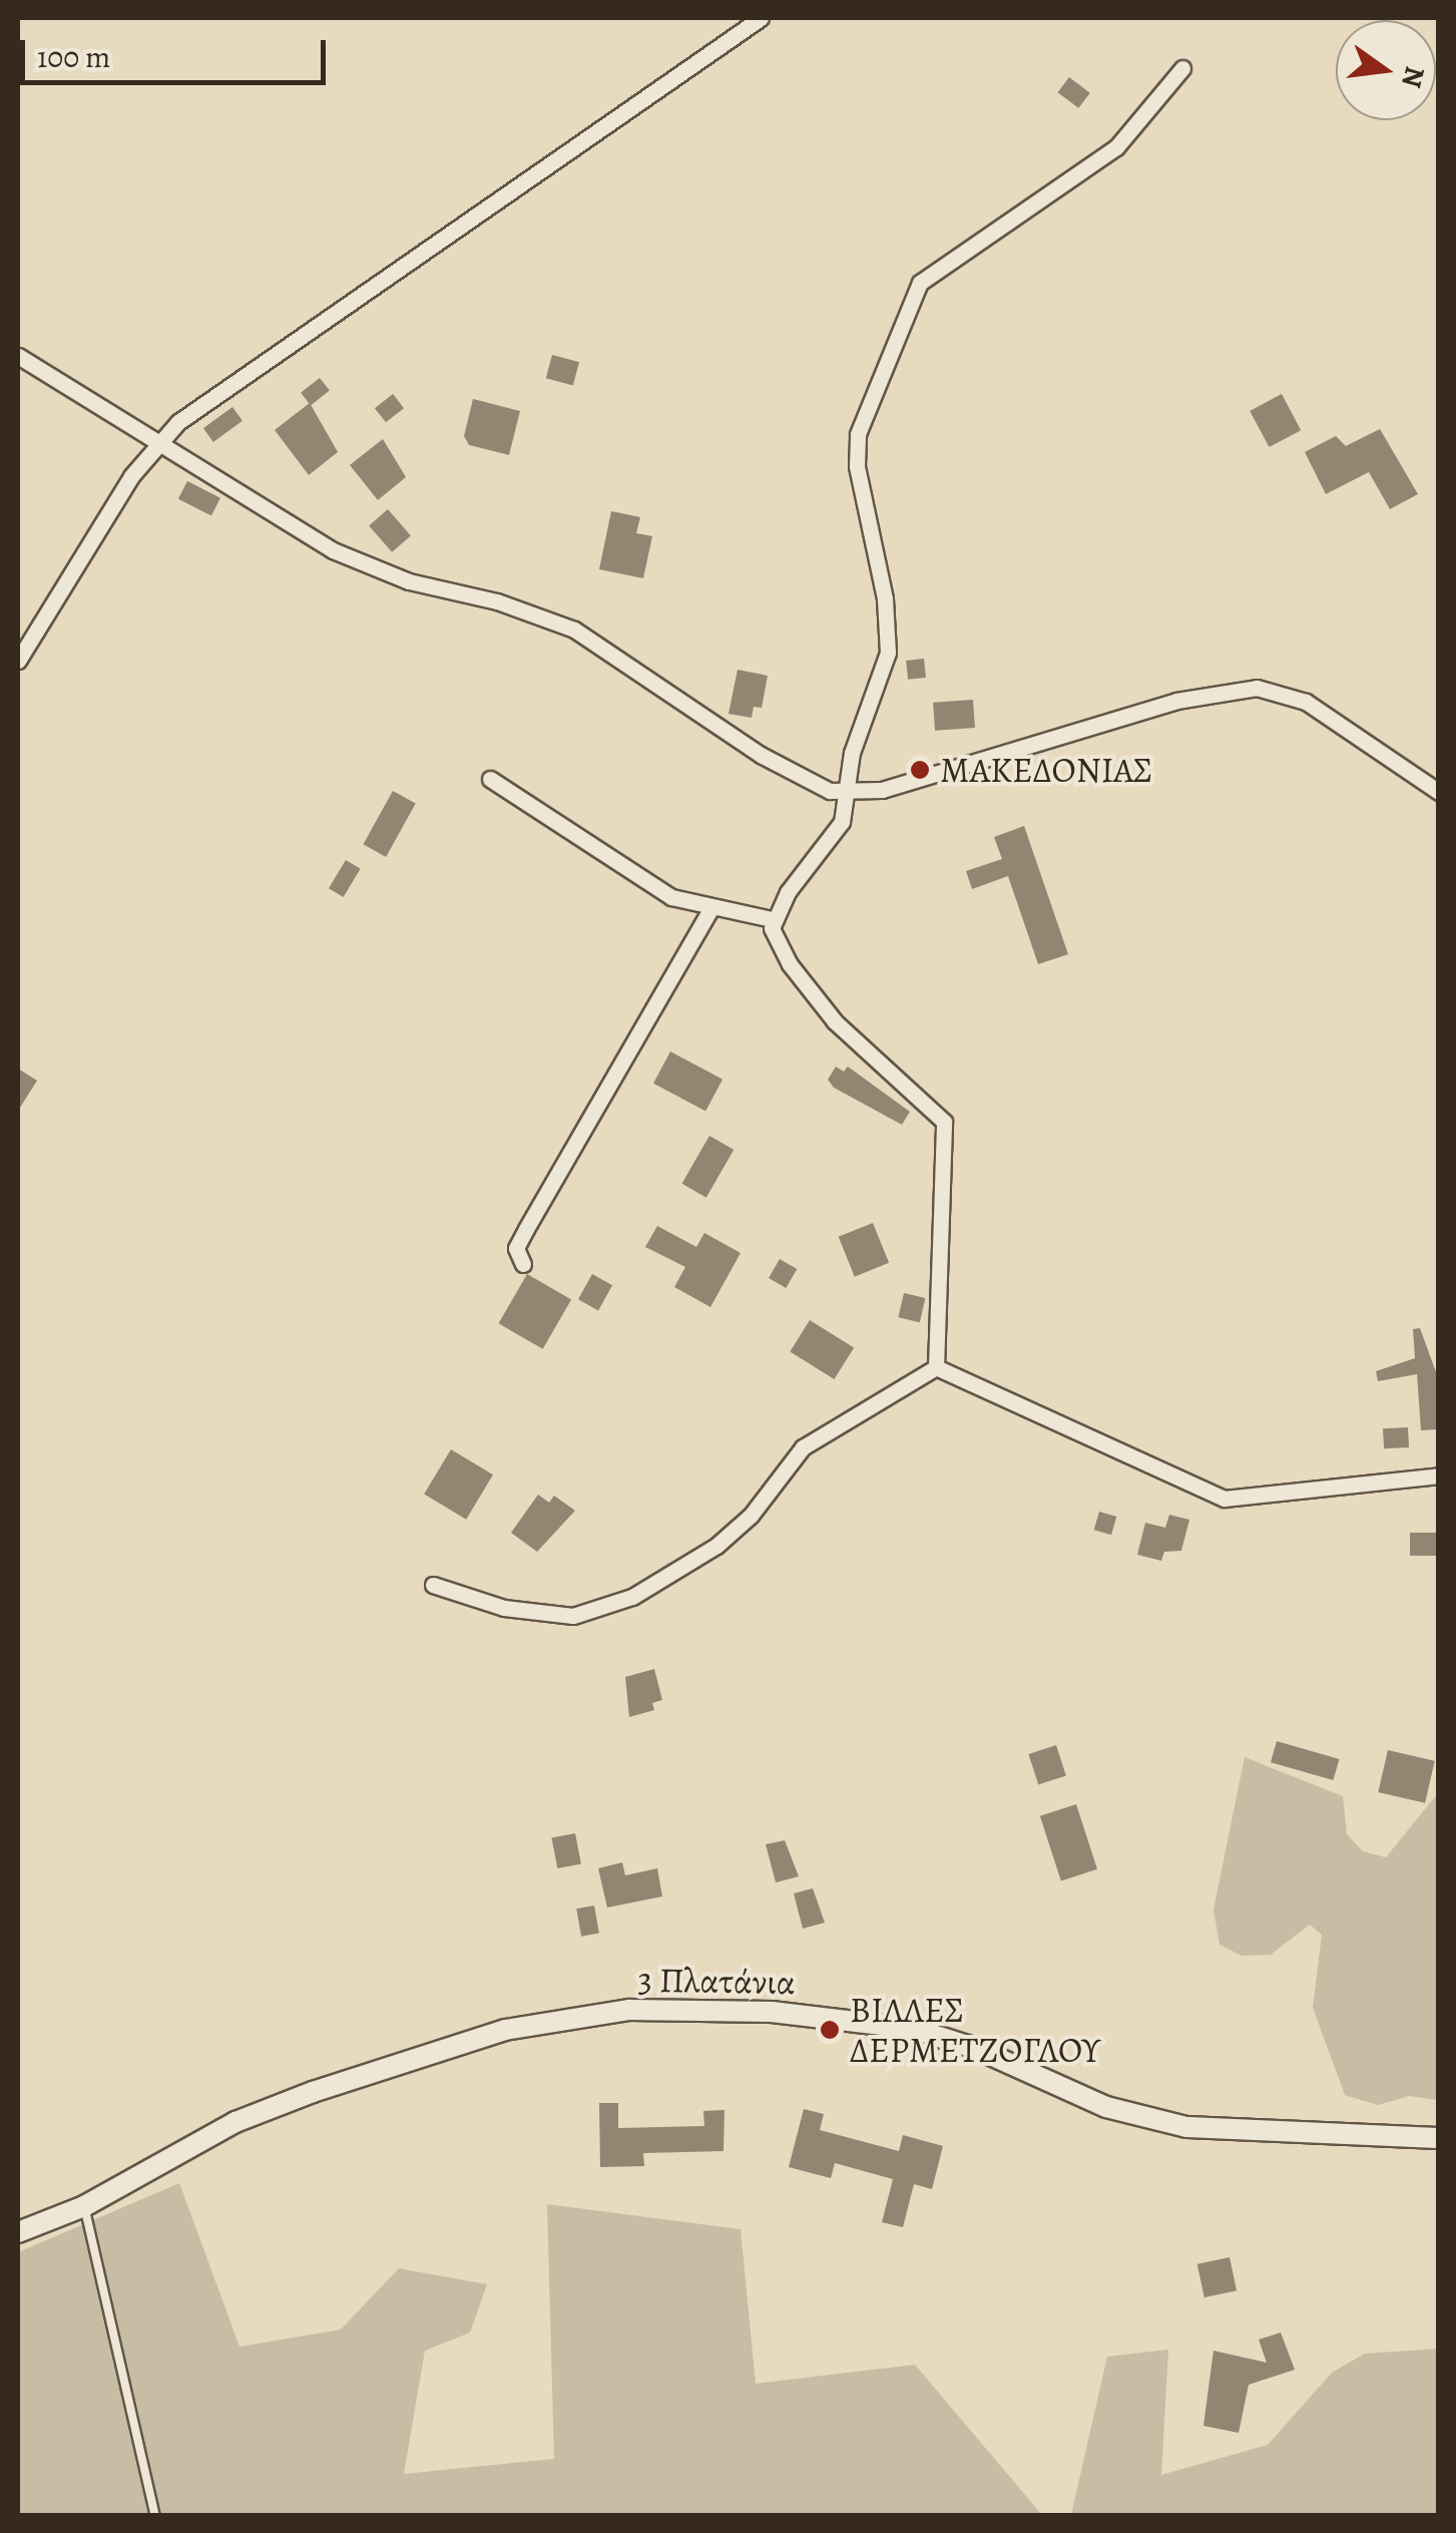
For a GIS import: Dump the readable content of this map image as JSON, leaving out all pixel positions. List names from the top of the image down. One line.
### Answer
{"streets":{"street":["3 Πλατάνια"]},"places":["ΜΑΚΕΔΟΝΙΑΣ","ΒΙΛΛΕΣ ΔΕΡΜΕΤΖΟΓΛΟΥ"],"scale_bar":"100 m","north":"right"}
